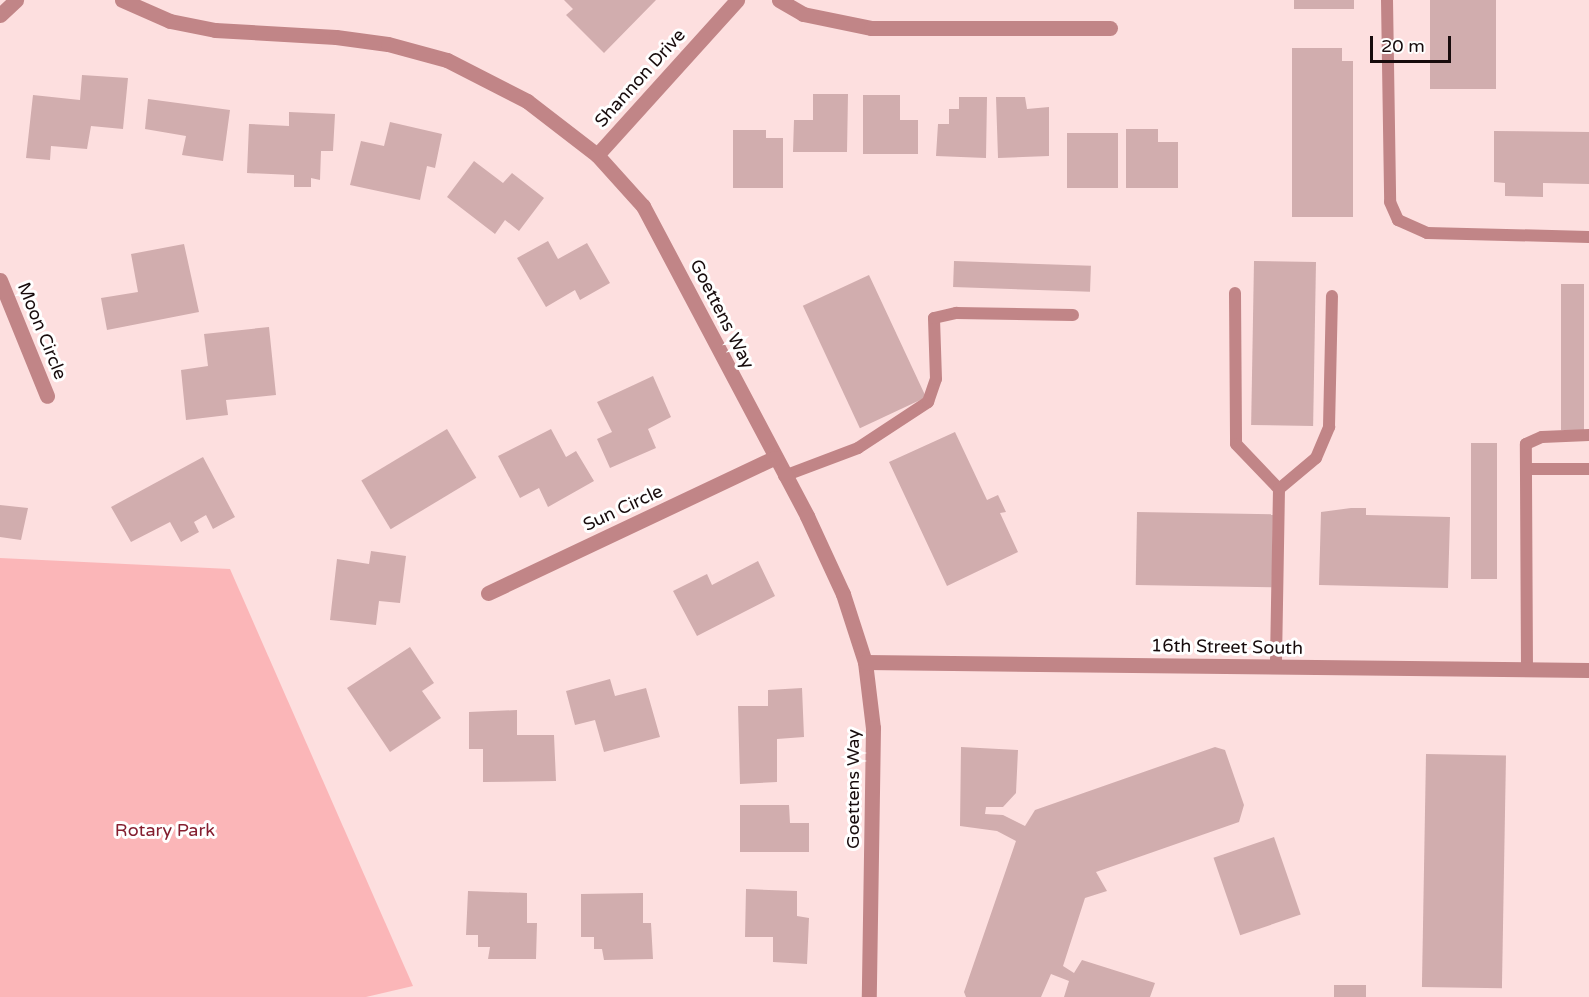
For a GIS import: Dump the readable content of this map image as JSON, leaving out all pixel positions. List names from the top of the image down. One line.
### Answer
{"streets":{"street":["Shannon Drive","Goettens Way","Moon Circle","Sun Circle","16th Street South"]},"crossings":[["Shannon Drive","Goettens Way"],["Goettens Way","Sun Circle"],["Goettens Way","16th Street South"]],"parks":["Rotary Park"],"scale_bar":"20 m"}
